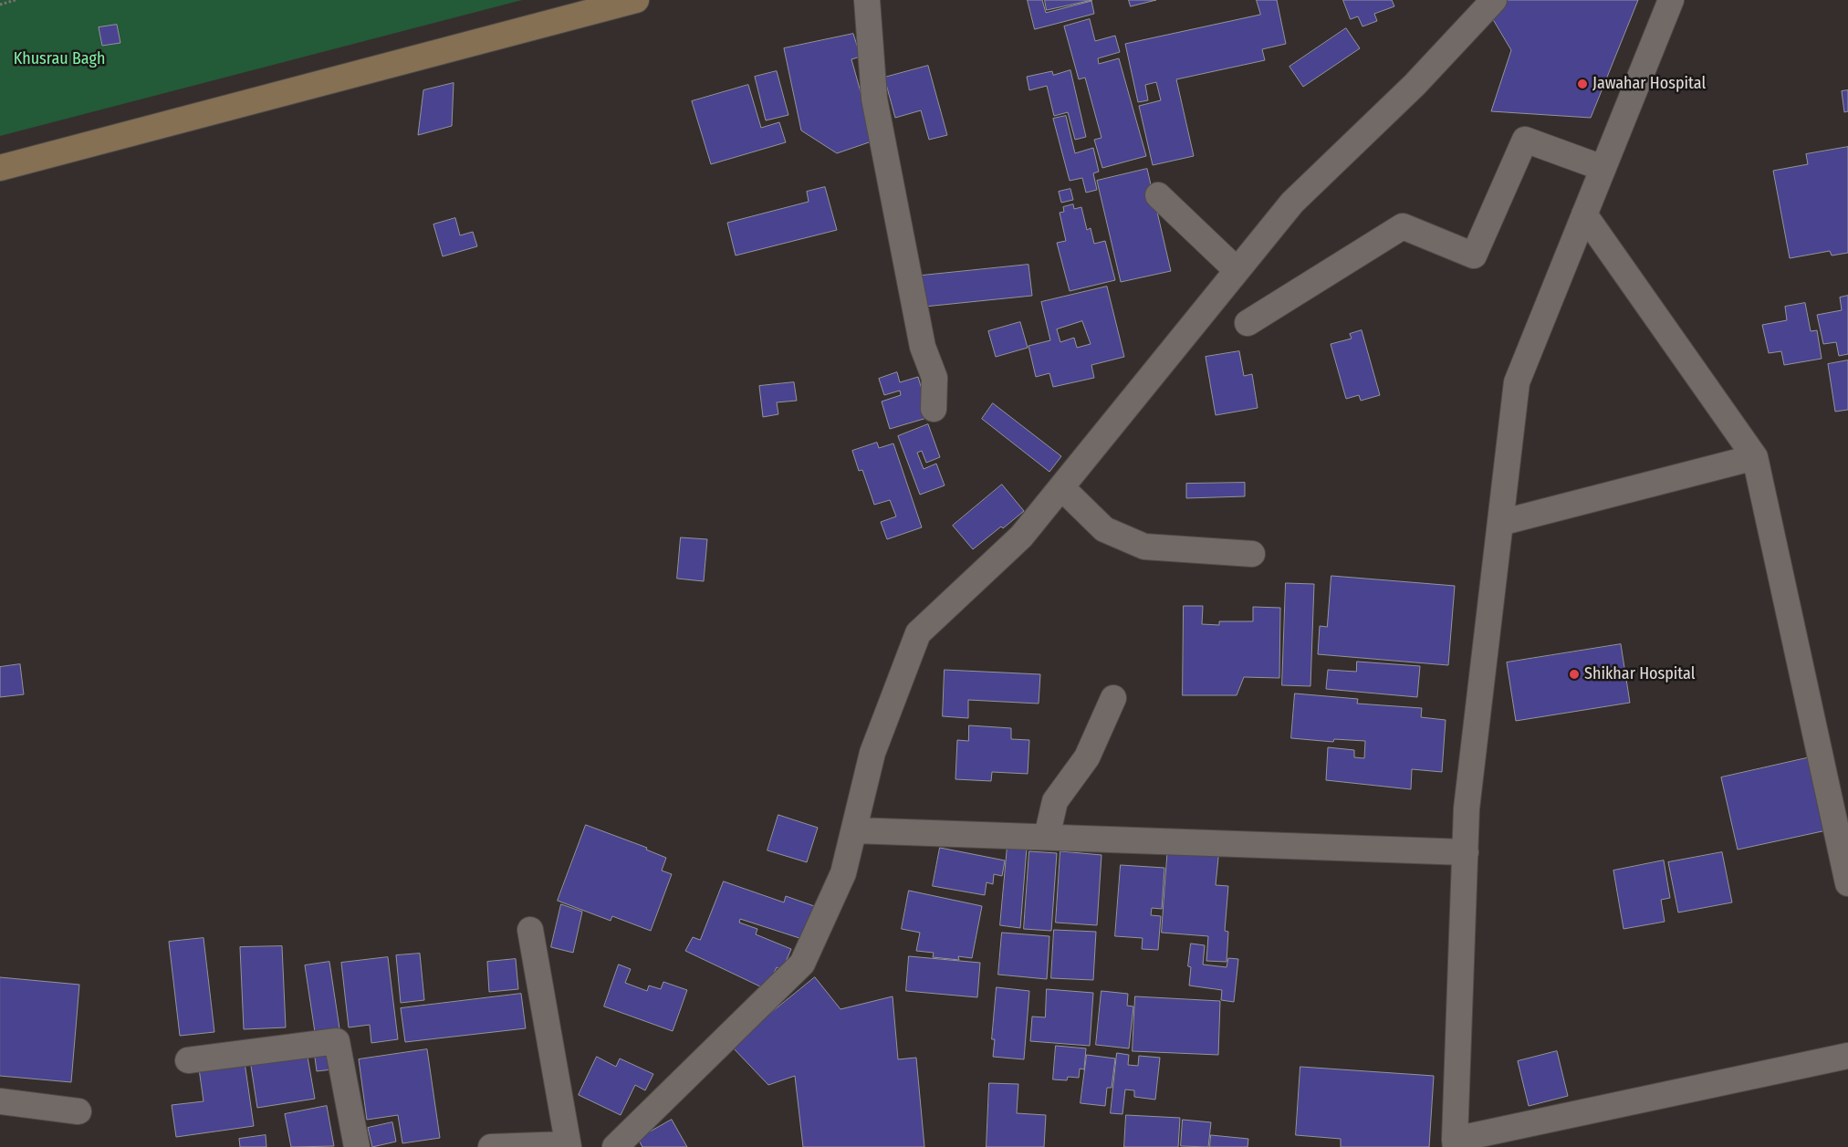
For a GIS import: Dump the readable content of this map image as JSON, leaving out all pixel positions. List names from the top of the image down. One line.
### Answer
{"parks":["Khusrau Bagh"],"places":["Jawahar Hospital","Shikhar Hospital"]}
